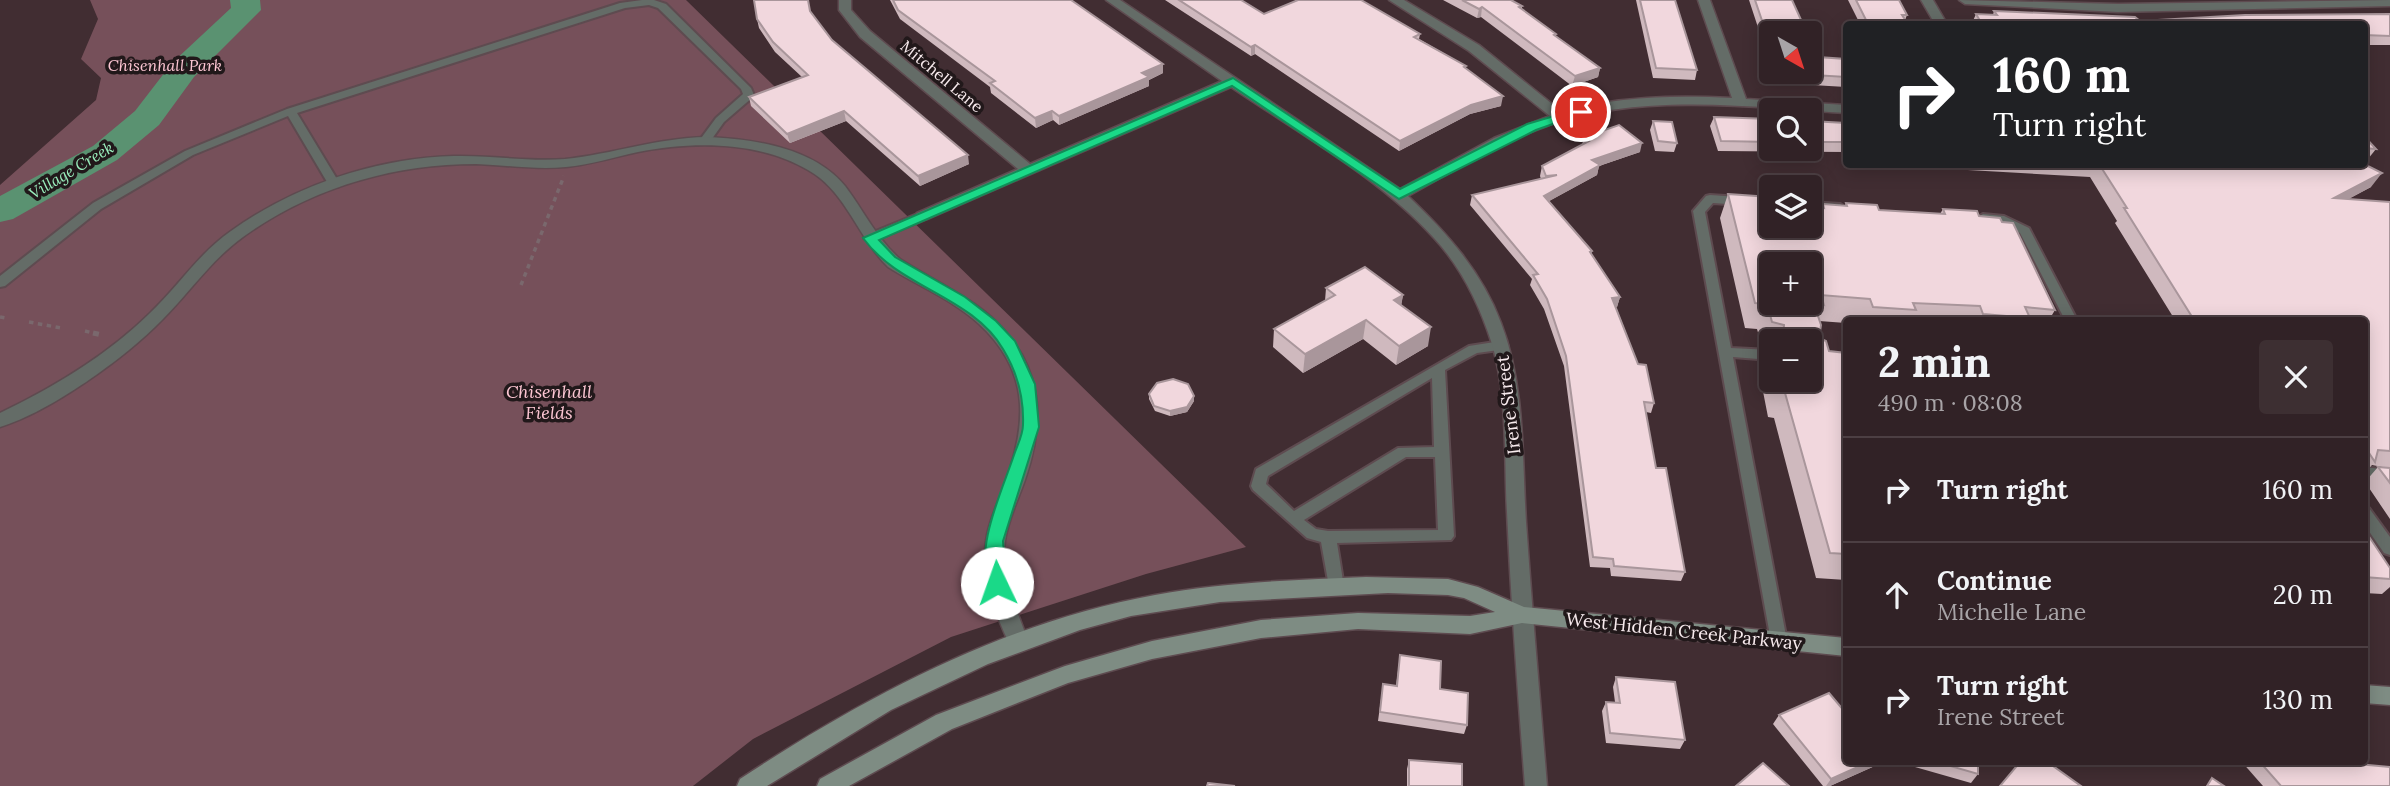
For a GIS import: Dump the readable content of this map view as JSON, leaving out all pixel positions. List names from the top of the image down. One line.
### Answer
{"streets":{"main road":["West Hidden Creek Parkway"],"street":["Mitchell Lane","Irene Street"]},"crossings":[["Irene Street","West Hidden Creek Parkway"]],"water":["Village Creek"],"parks":["Chisenhall Park","Chisenhall Fields"],"north":"bottom right","page":{"map_buttons":["+","−"],"turn":["160 m","Turn right"],"heading":["2 min","490 m · 08:08"],"list":[{"name":"Turn right","value":"160 m"},{"name":"Continue","note":"Michelle Lane","value":"20 m"},{"name":"Turn right","note":"Irene Street","value":"130 m"}]}}
